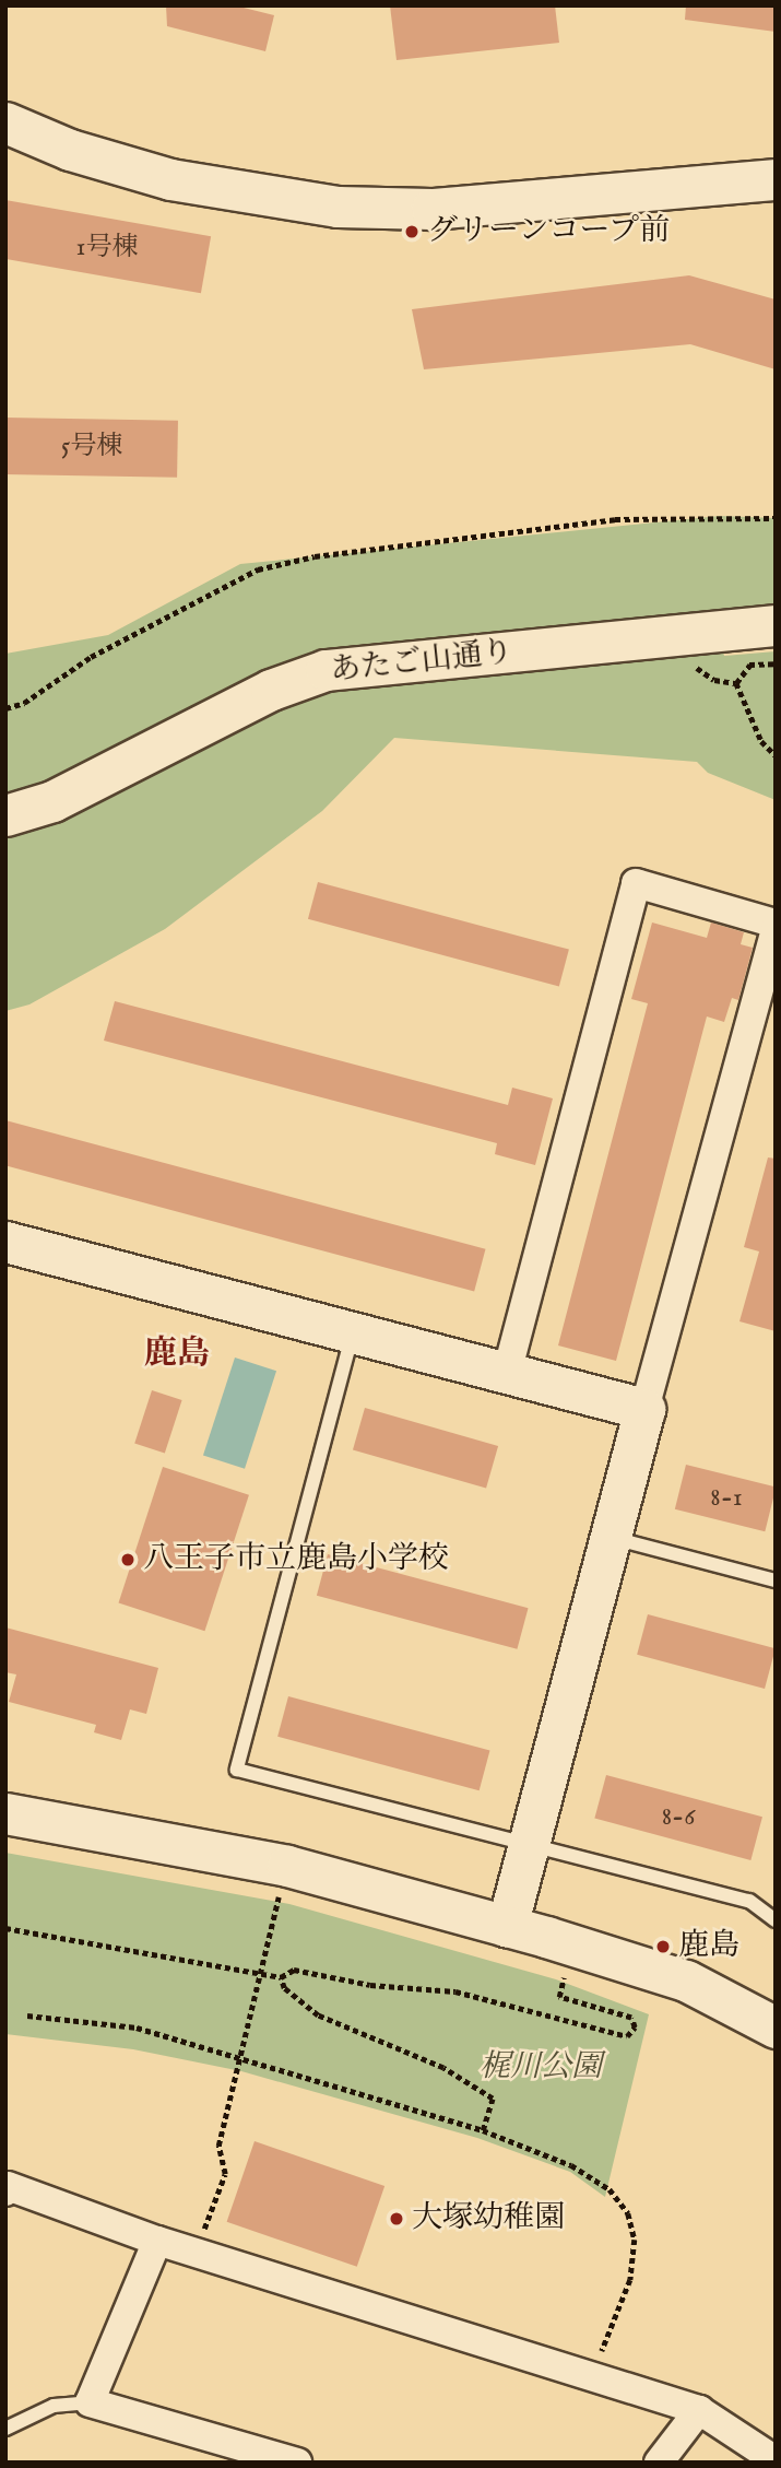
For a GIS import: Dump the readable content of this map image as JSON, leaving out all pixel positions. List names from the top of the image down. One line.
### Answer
{"streets":{"street":["あたご山通り"]},"districts":["鹿島"],"parks":["梶川公園"],"places":["グリーンコープ前","八王子市立鹿島小学校","鹿島","大塚幼稚園"],"house_numbers":["1号棟","5号棟","8-1","8-6"]}
